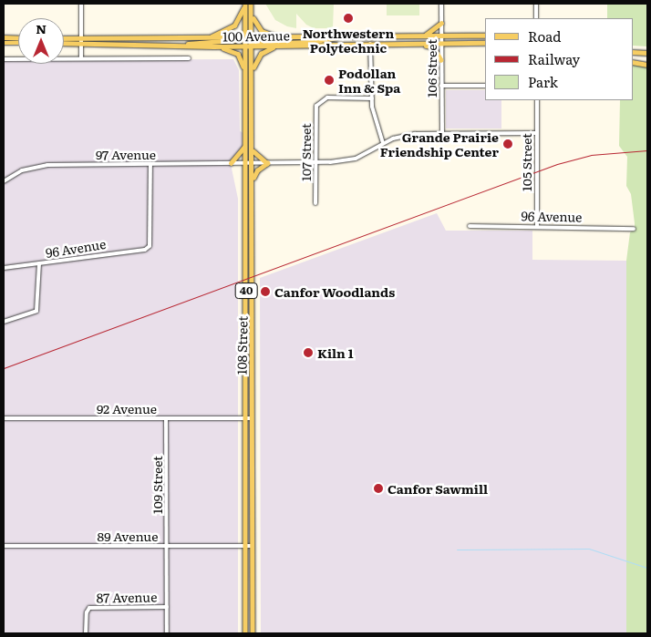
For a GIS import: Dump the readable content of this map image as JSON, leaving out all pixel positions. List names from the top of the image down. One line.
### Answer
{"streets":{"main road":["100 Avenue","40","108 Street"],"street":["106 Street","107 Street","97 Avenue","105 Street","96 Avenue","92 Avenue","109 Street","89 Avenue","87 Avenue"]},"crossings":[["100 Avenue","106 Street"],["100 Avenue","108 Street"],["106 Street","97 Avenue"],["107 Street","97 Avenue"],["97 Avenue","105 Street"],["97 Avenue","96 Avenue"],["97 Avenue","108 Street"],["105 Street","96 Avenue"],["108 Street","92 Avenue"],["108 Street","89 Avenue"],["92 Avenue","109 Street"],["109 Street","89 Avenue"],["109 Street","87 Avenue"]],"places":["Northwestern Polytechnic","Podollan Inn & Spa","Grande Prairie Friendship Center","Canfor Woodlands","Kiln 1","Canfor Sawmill"],"legend":["Road","Railway","Park"],"north":"top"}
